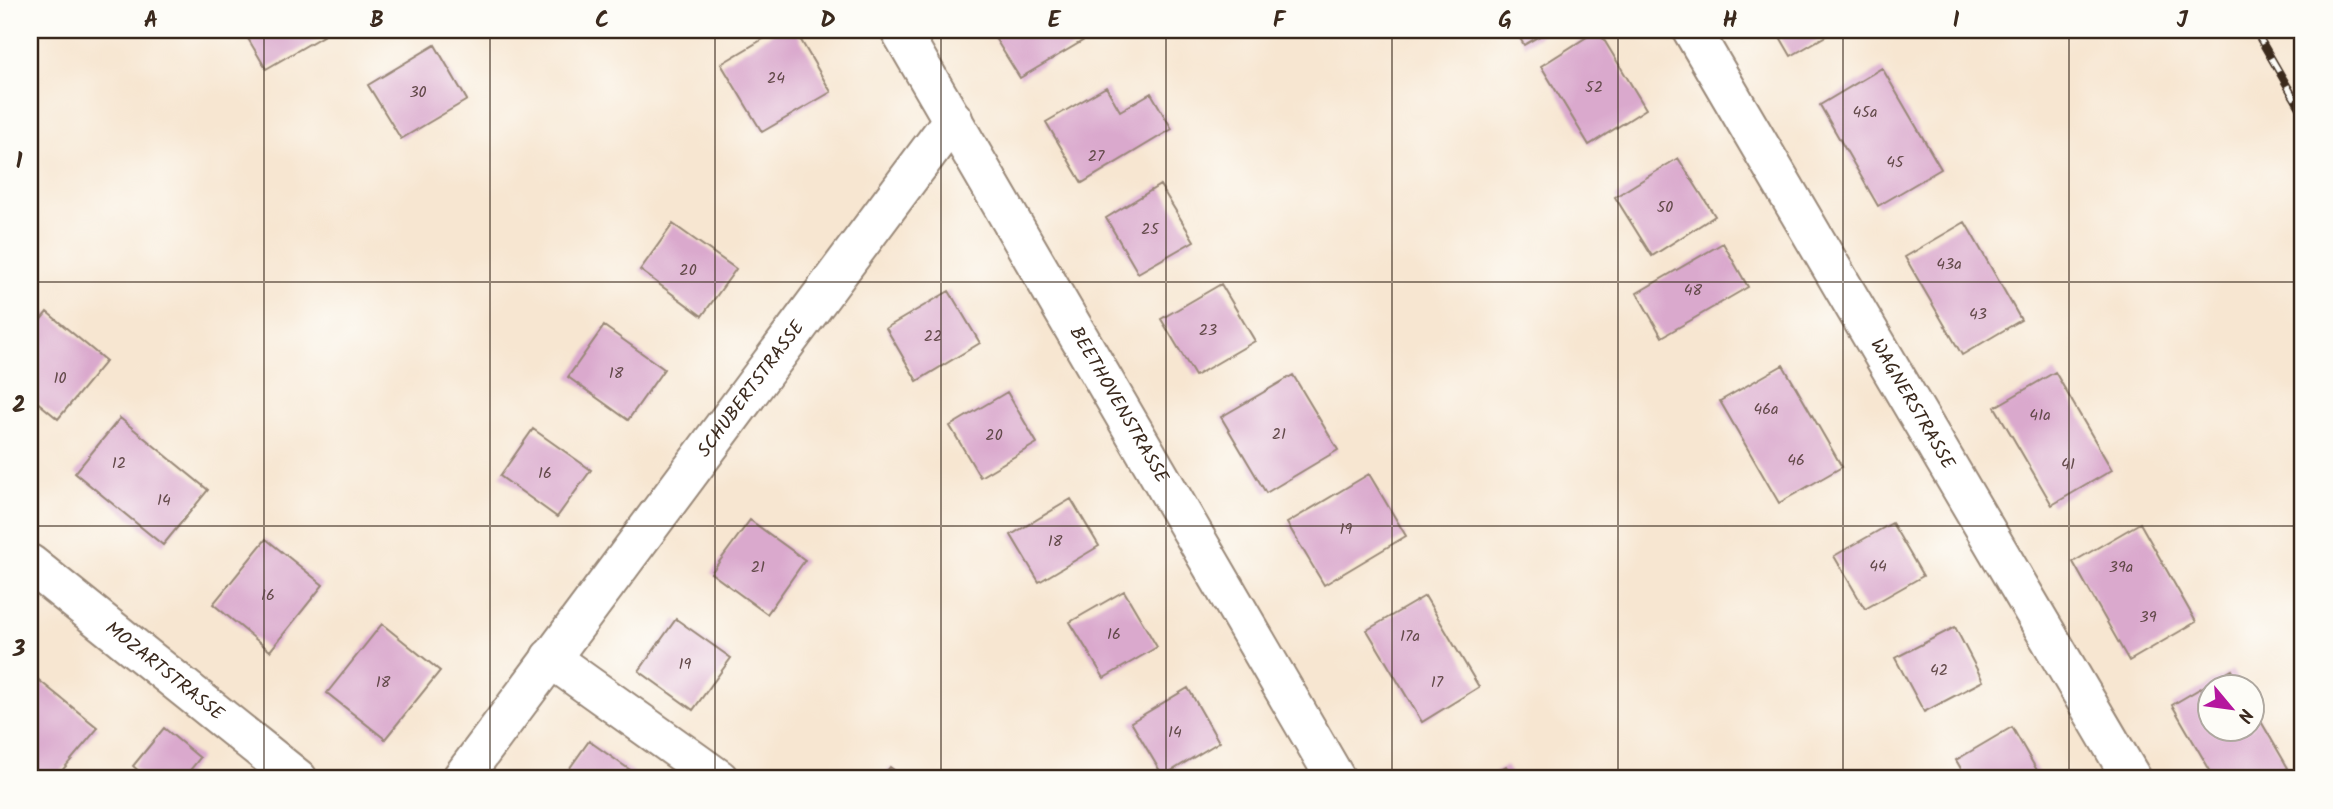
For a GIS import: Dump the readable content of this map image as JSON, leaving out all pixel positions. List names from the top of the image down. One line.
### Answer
{"streets":{"street":["SCHUBERTSTRASSE","BEETHOVENSTRASSE","WAGNERSTRASSE","MOZARTSTRASSE"]},"crossings":[["SCHUBERTSTRASSE","BEETHOVENSTRASSE"]],"house_numbers":["24","52","30","45a","27","45","50","25","43a","20","48","43","23","22","18","10","46a","41a","21","20","46","12","41","16","14","19","18","44","21","39a","16","39","16","17a","19","42","18","17","14"],"north":"bottom right","grid":{"columns":["A","B","C","D","E","F","G","H","I","J"],"rows":["1","2","3"]}}
